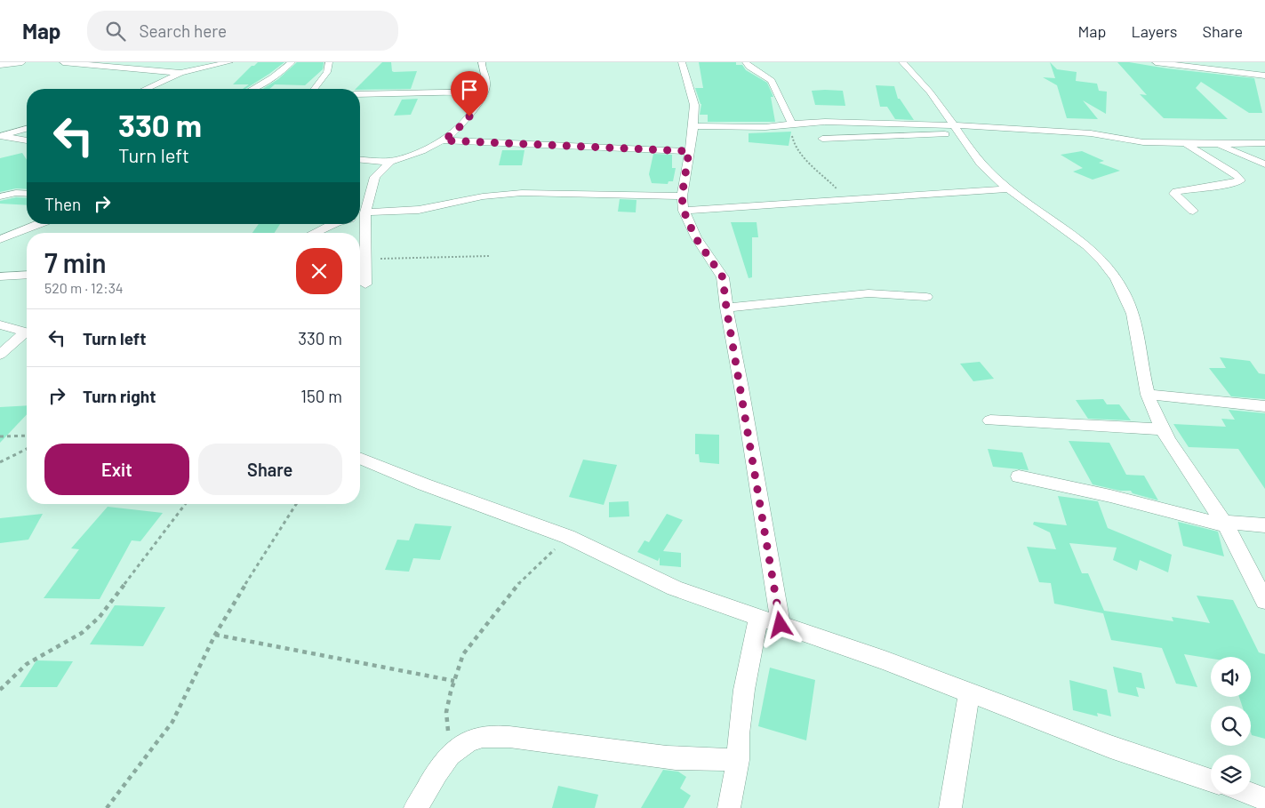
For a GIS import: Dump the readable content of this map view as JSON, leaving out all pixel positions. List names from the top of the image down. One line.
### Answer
{"page":{"header":"Map","search":"Search here","nav":["Map","Layers","Share"],"turn":["330 m","Turn left"],"then":"Then","heading":["7 min","520 m · 12:34"],"list":[{"name":"Turn left","value":"330 m"},{"name":"Turn right","value":"150 m"}],"buttons":["Exit","Share"]}}
